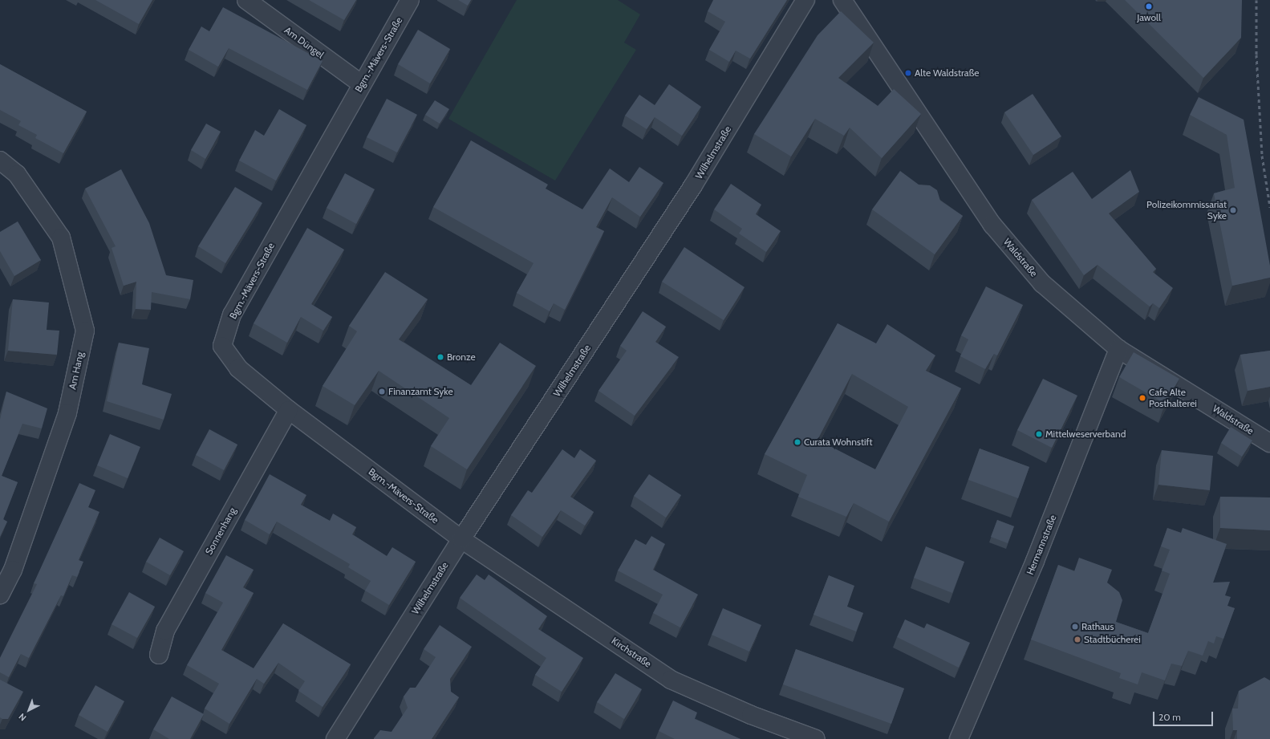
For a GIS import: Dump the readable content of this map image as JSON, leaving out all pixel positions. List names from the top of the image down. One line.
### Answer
{"streets":{"street":["Am Düngel","Bgm.-Mävers-Straße","Wilhelmstraße","Waldstraße","Am Hang","Sonnenhang","Hermannstraße","Kirchstraße"]},"crossings":[["Am Düngel","Bgm.-Mävers-Straße"],["Bgm.-Mävers-Straße","Wilhelmstraße"],["Bgm.-Mävers-Straße","Sonnenhang"],["Bgm.-Mävers-Straße","Kirchstraße"],["Wilhelmstraße","Kirchstraße"],["Waldstraße","Hermannstraße"]],"places":["Jawoll","Alte Waldstraße","Polizeikommissariat Syke","Bronze","Finanzamt Syke","Cafe Alte Posthalterei","Mittelweserverband","Curata Wohnstift","Rathaus","Stadtbücherei"],"scale_bar":"20 m","north":"bottom left"}
